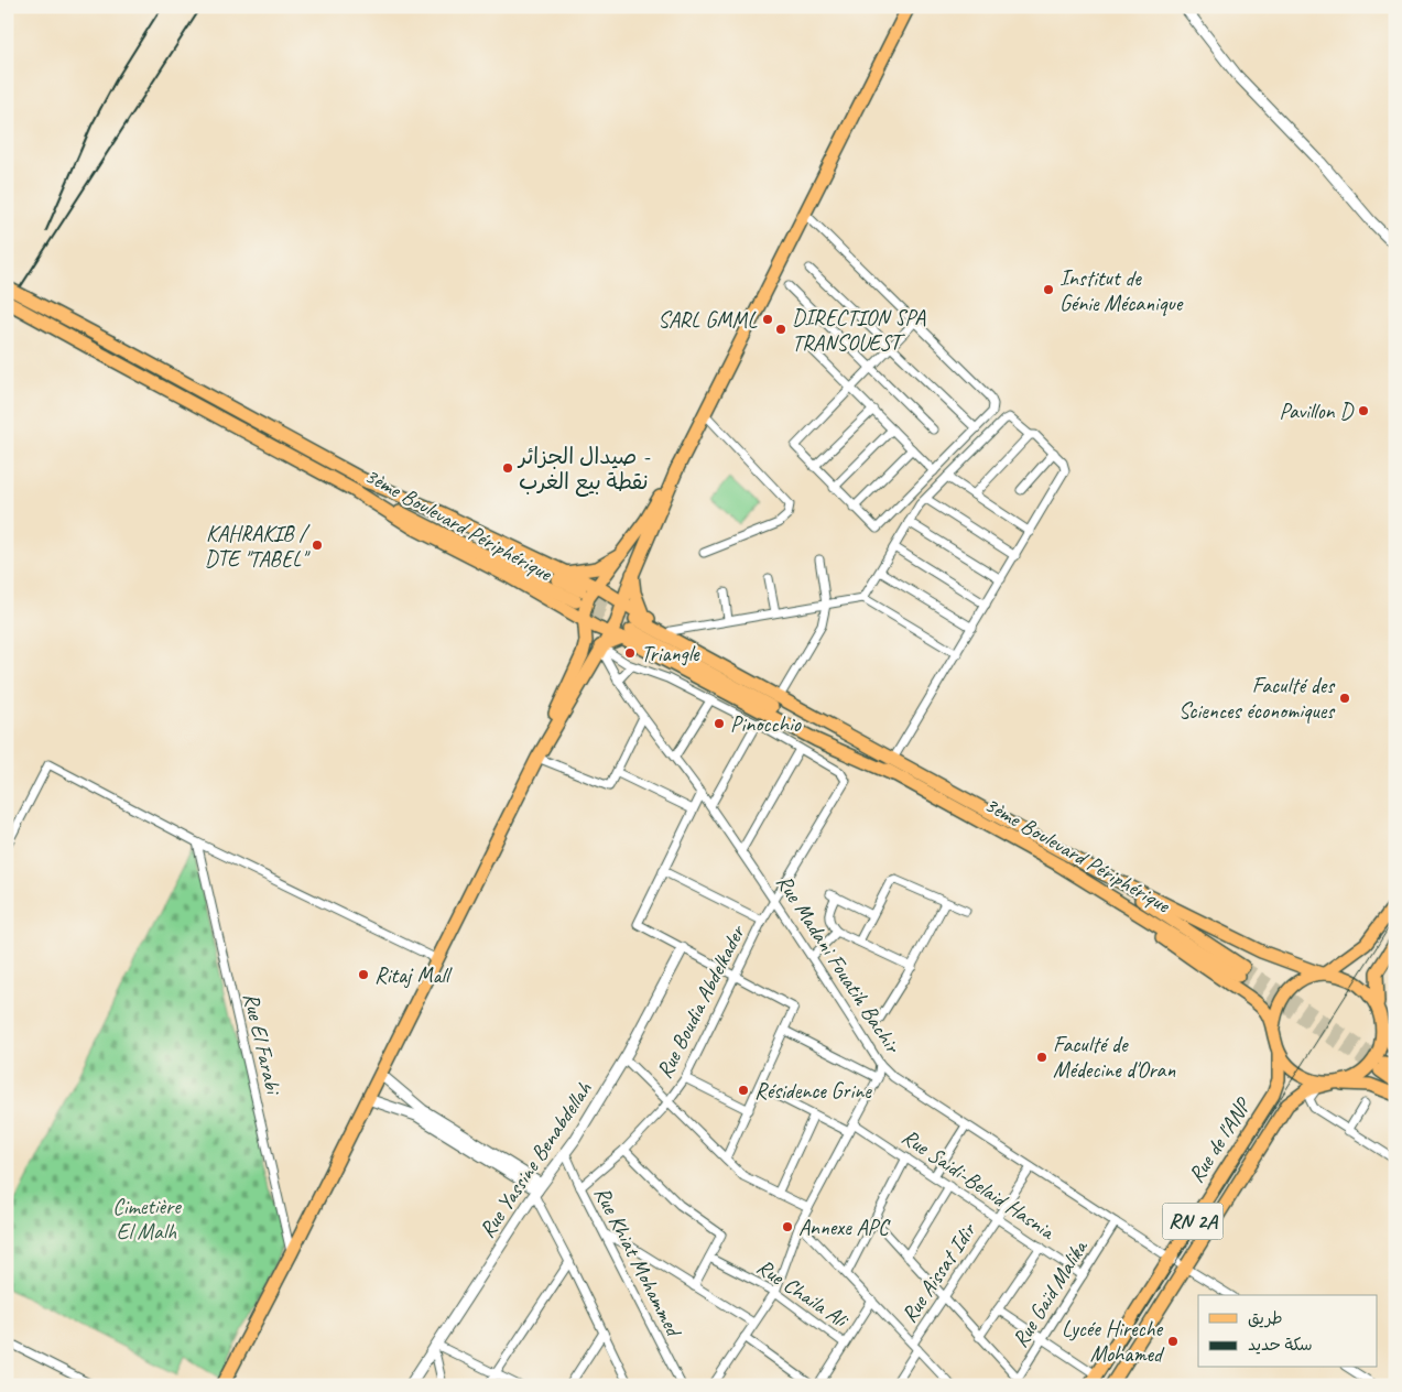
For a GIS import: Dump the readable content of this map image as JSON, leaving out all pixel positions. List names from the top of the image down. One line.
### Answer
{"streets":{"main road":["3ème Boulevard Périphérique","Rue de l'ANP","RN 2A"],"street":["Rue Madani Fouatih Bachir","Rue Boudia Abdelkader","Rue El Farabi","Rue Yassine Benabdellah","Rue Saidi-Belaid Hasnia","Rue Khiat Mohammed","Rue Aissat Idir","Rue Chaila Ali","Rue Gaïd Malika"]},"crossings":[["Rue Madani Fouatih Bachir","Rue Boudia Abdelkader"],["Rue Madani Fouatih Bachir","Rue de l'ANP"],["Rue Madani Fouatih Bachir","Rue Aissat Idir"],["Rue Madani Fouatih Bachir","Rue Gaïd Malika"],["Rue Boudia Abdelkader","Rue Khiat Mohammed"],["Rue Yassine Benabdellah","Rue Khiat Mohammed"],["Rue Saidi-Belaid Hasnia","Rue Aissat Idir"],["Rue Saidi-Belaid Hasnia","Rue Gaïd Malika"]],"parks":["Cimetière El Malh"],"places":["Institut de Génie Mécanique","SARL GMML","DIRECTION SPA TRANSOUEST","Pavillon D","صيدال الجزائر - نقطة بيع الغرب","KAHRAKIB / DTE \"TABEL\"","Triangle","Faculté des Sciences économiques","Pinocchio","Ritaj Mall","Faculté de Médecine d'Oran","Résidence Grine","Annexe APC","Lycée Hireche Mohamed"],"legend":["طريق","سكة حديد"]}
